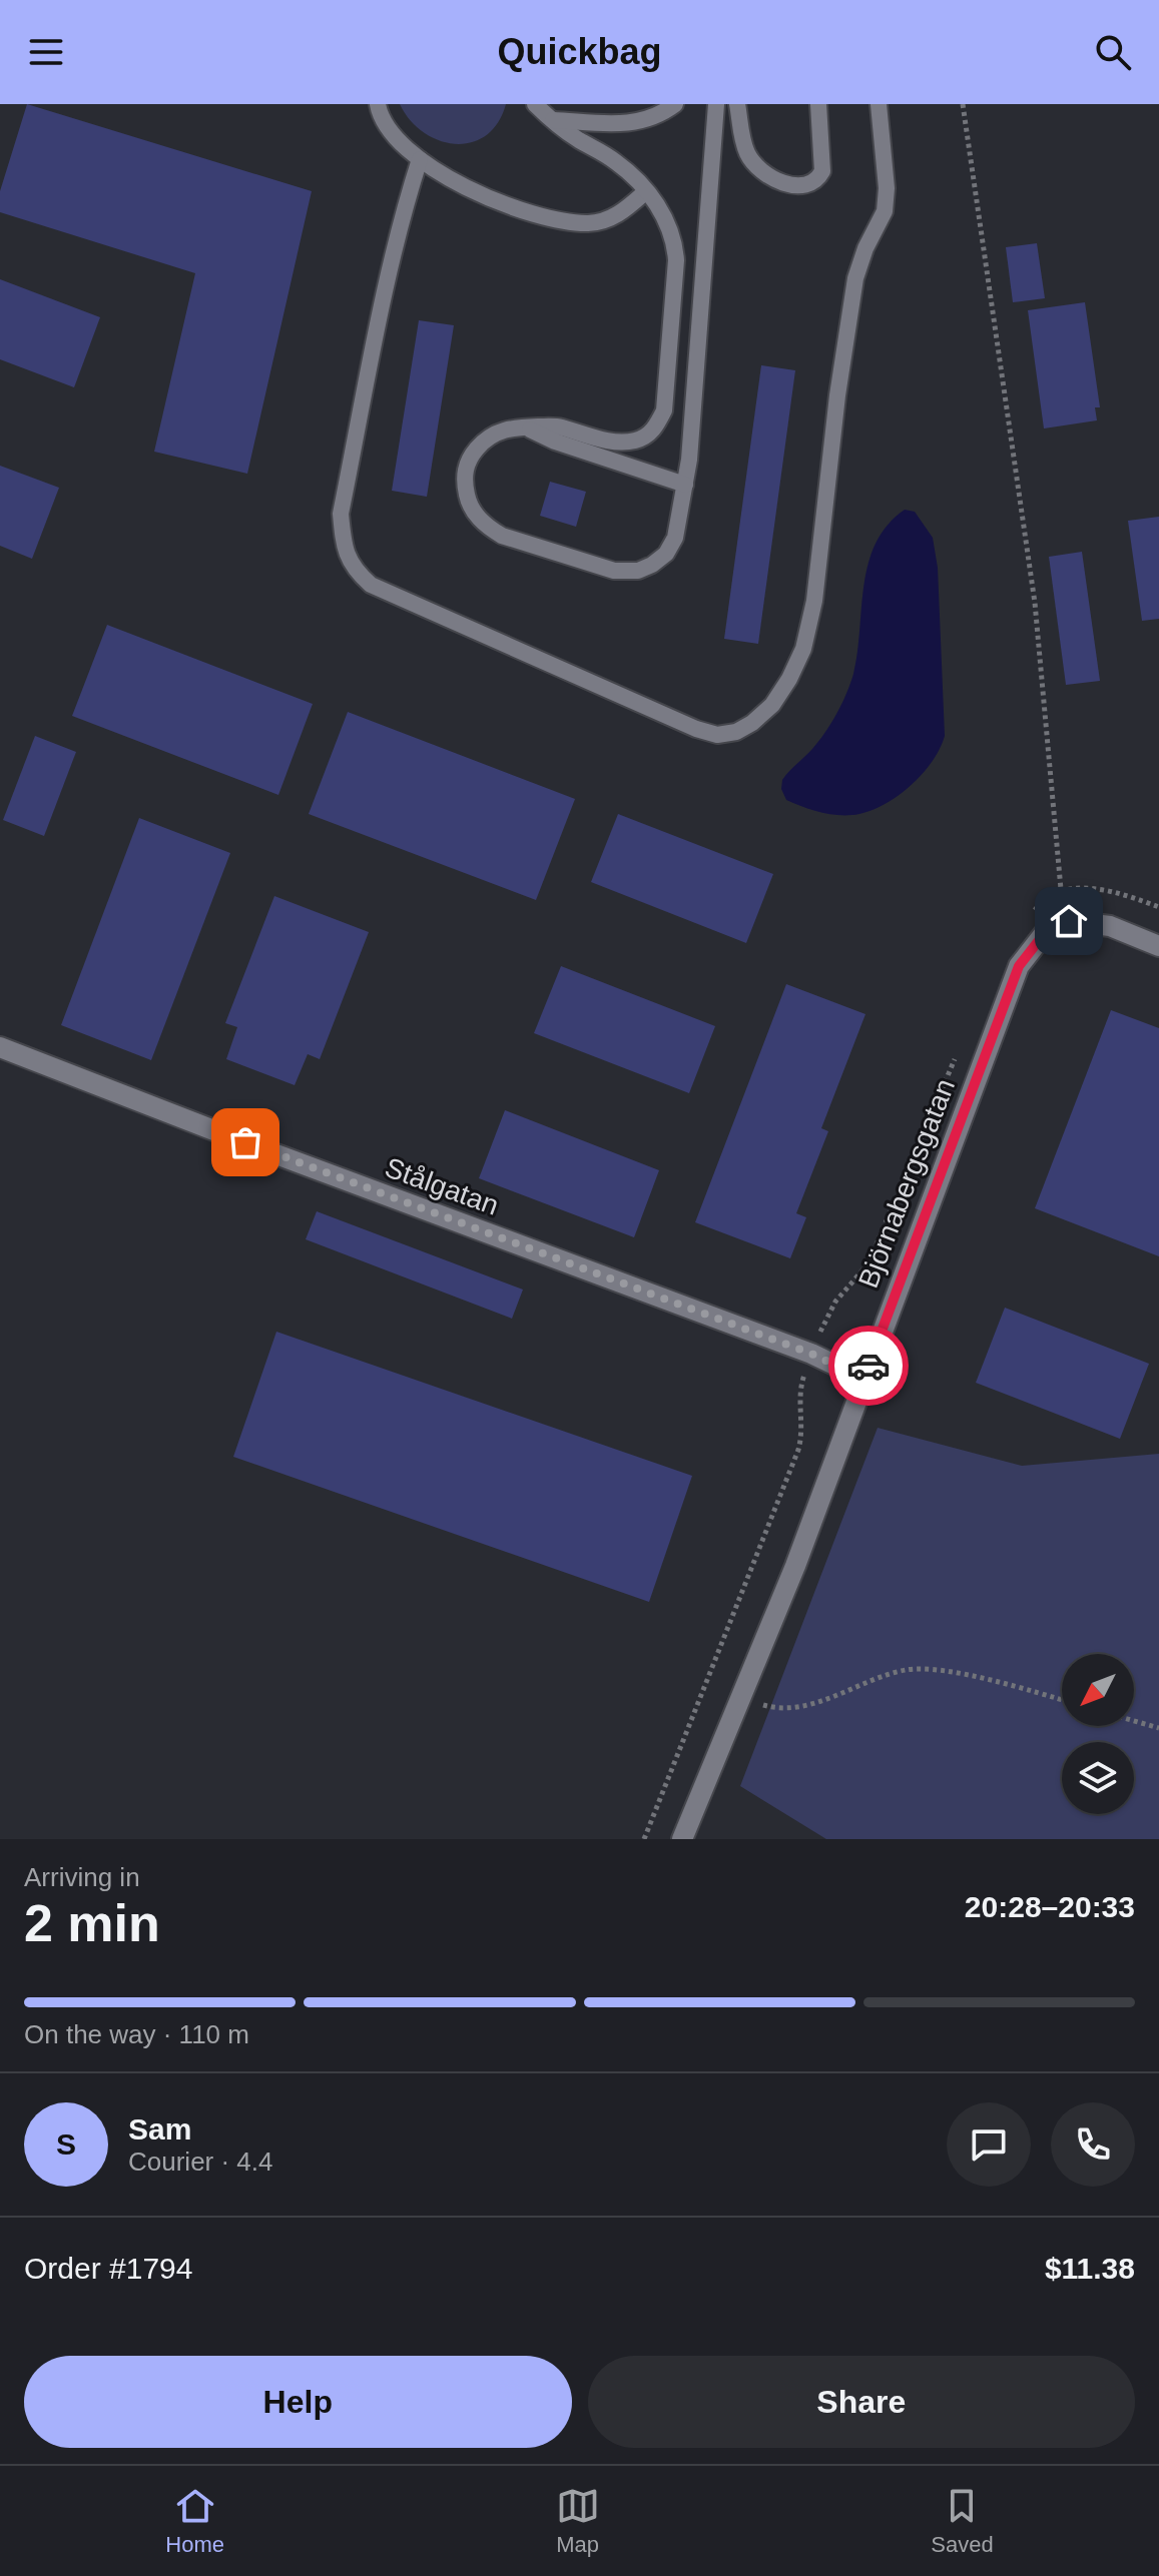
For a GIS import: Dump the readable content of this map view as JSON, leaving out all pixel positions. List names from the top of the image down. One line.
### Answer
{"streets":{"street":["Björnabergsgatan","Stålgatan"]},"crossings":[["Björnabergsgatan","Stålgatan"]],"north":"bottom left","page":{"header":"Quickbag","heading":["2 min","Arriving in","20:28–20:33"],"panel":["Sam","Courier · 4.4","Order #1794","$11.38"],"bar":"On the way · 110 m","round":"S","buttons":["Help","Share"],"tabs":["Home","Map","Saved"]}}
